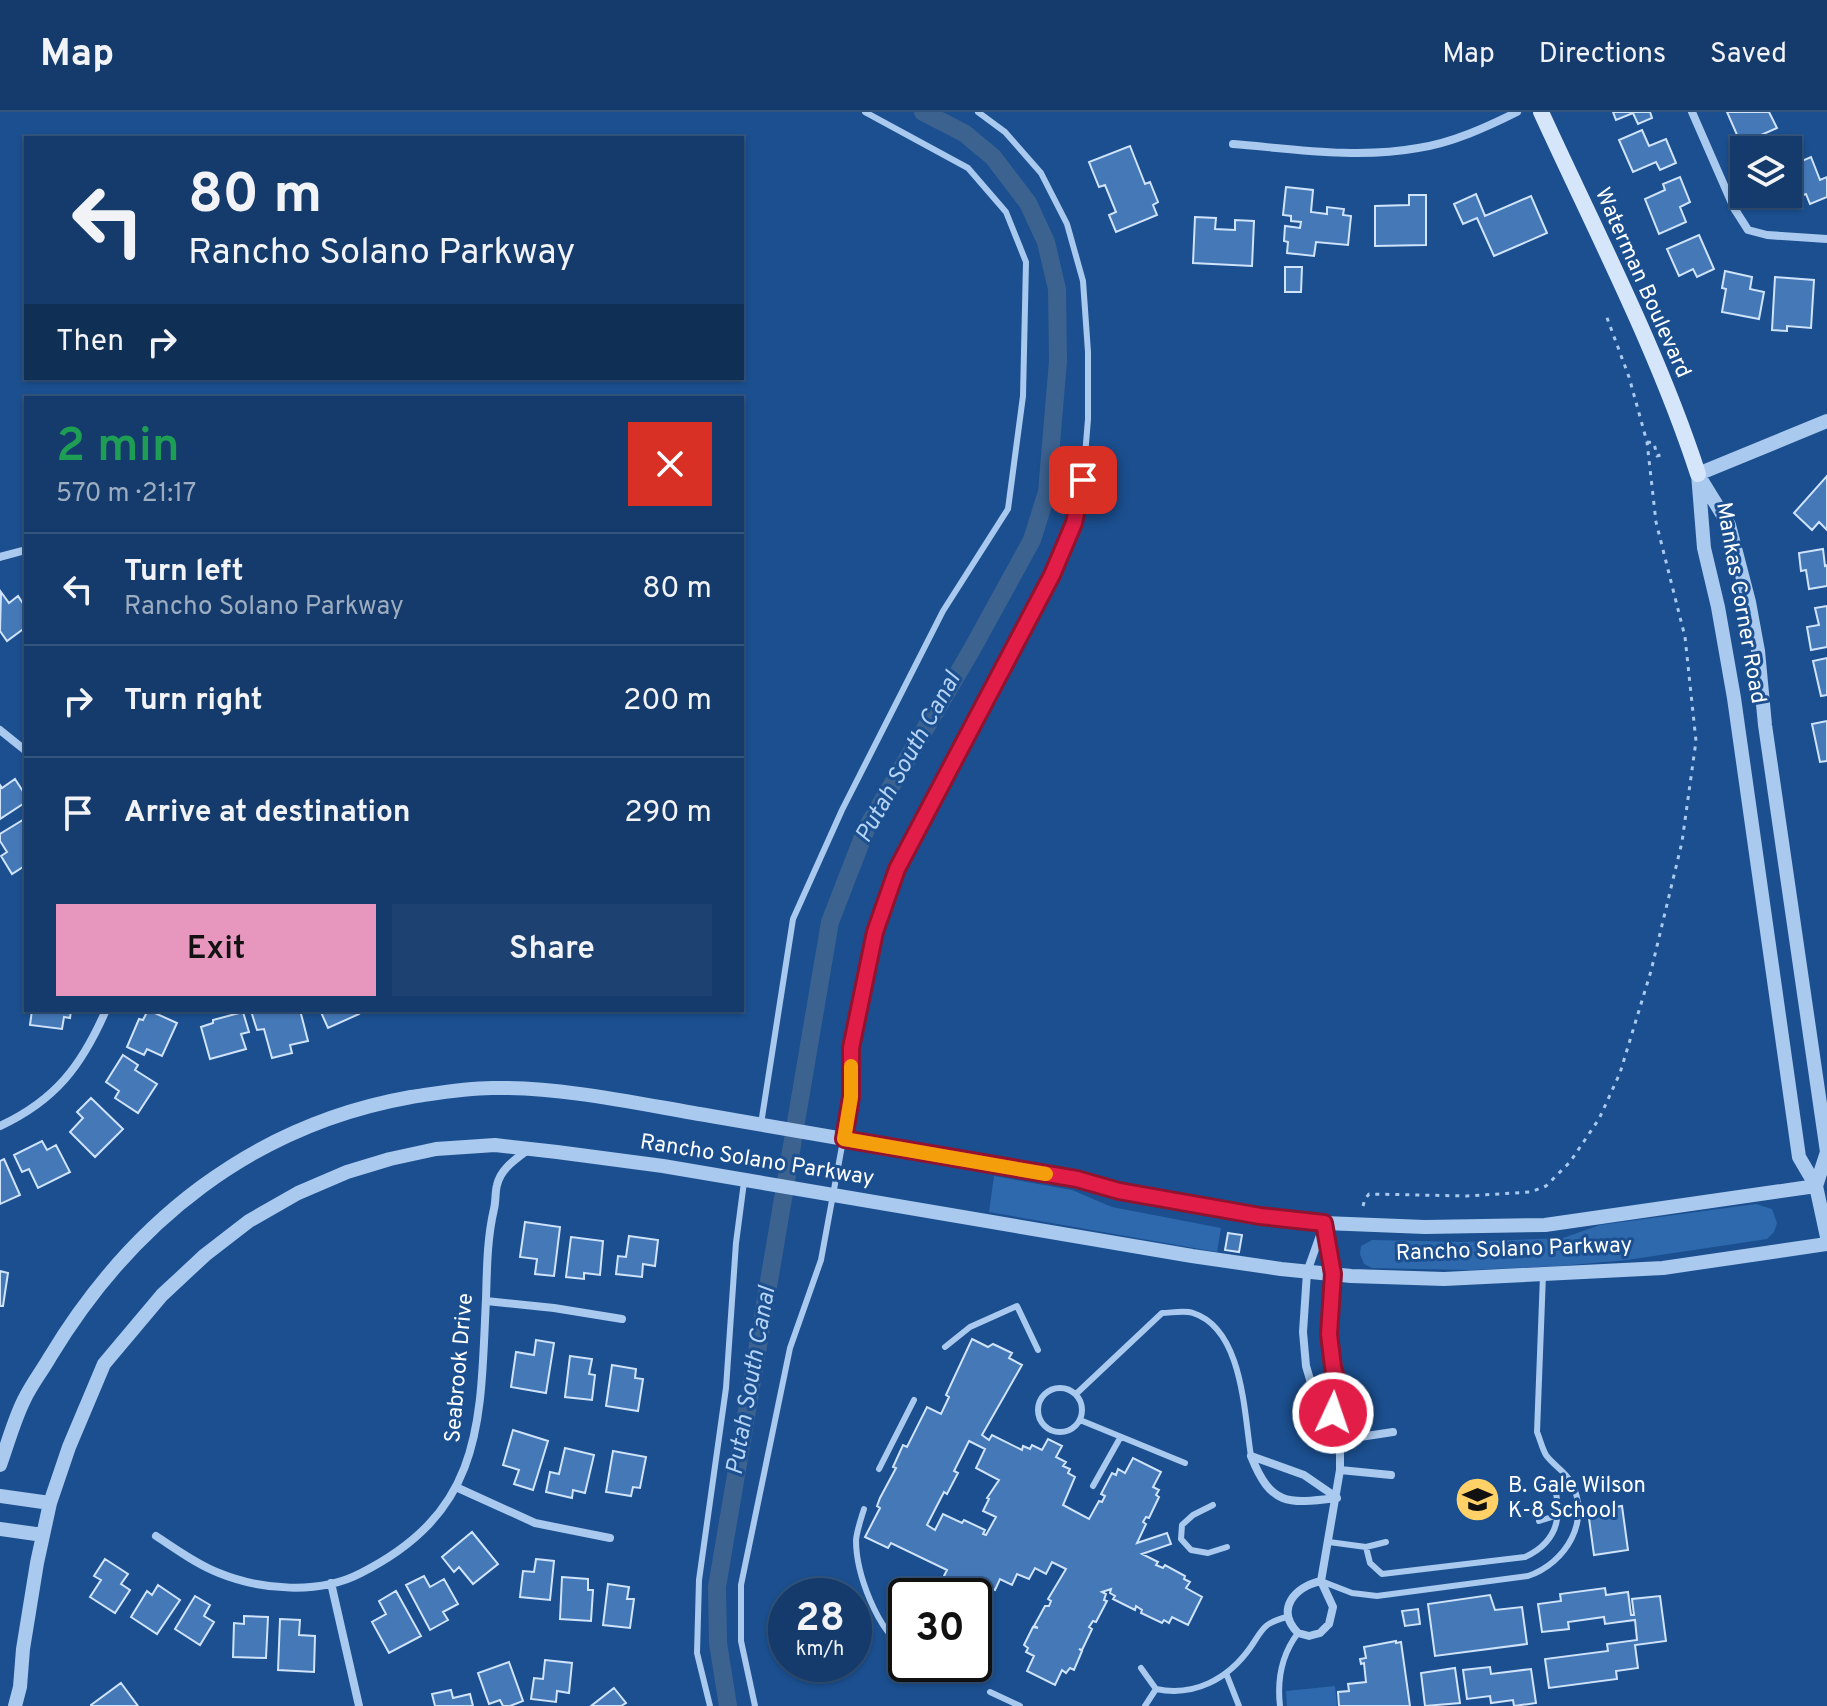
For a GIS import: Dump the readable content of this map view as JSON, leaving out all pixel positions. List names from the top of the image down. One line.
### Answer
{"streets":{"main road":["Waterman Boulevard"],"street":["Mankas Corner Road","Rancho Solano Parkway","Seabrook Drive"]},"crossings":[["Waterman Boulevard","Mankas Corner Road"],["Mankas Corner Road","Rancho Solano Parkway"],["Rancho Solano Parkway","Seabrook Drive"]],"water":["Putah South Canal"],"places":{"school or university":["B. Gale Wilson K-8 School"]},"page":{"header":"Map","nav":["Map","Directions","Saved"],"turn":["80 m","Rancho Solano Parkway"],"then":"Then","heading":["2 min","570 m · 21:17"],"list":[{"name":"Turn left","note":"Rancho Solano Parkway","value":"80 m"},{"name":"Turn right","value":"200 m"},{"name":"Arrive at destination","value":"290 m"}],"buttons":["Exit","Share"],"speed":"28 km/h","limit":"30"}}
